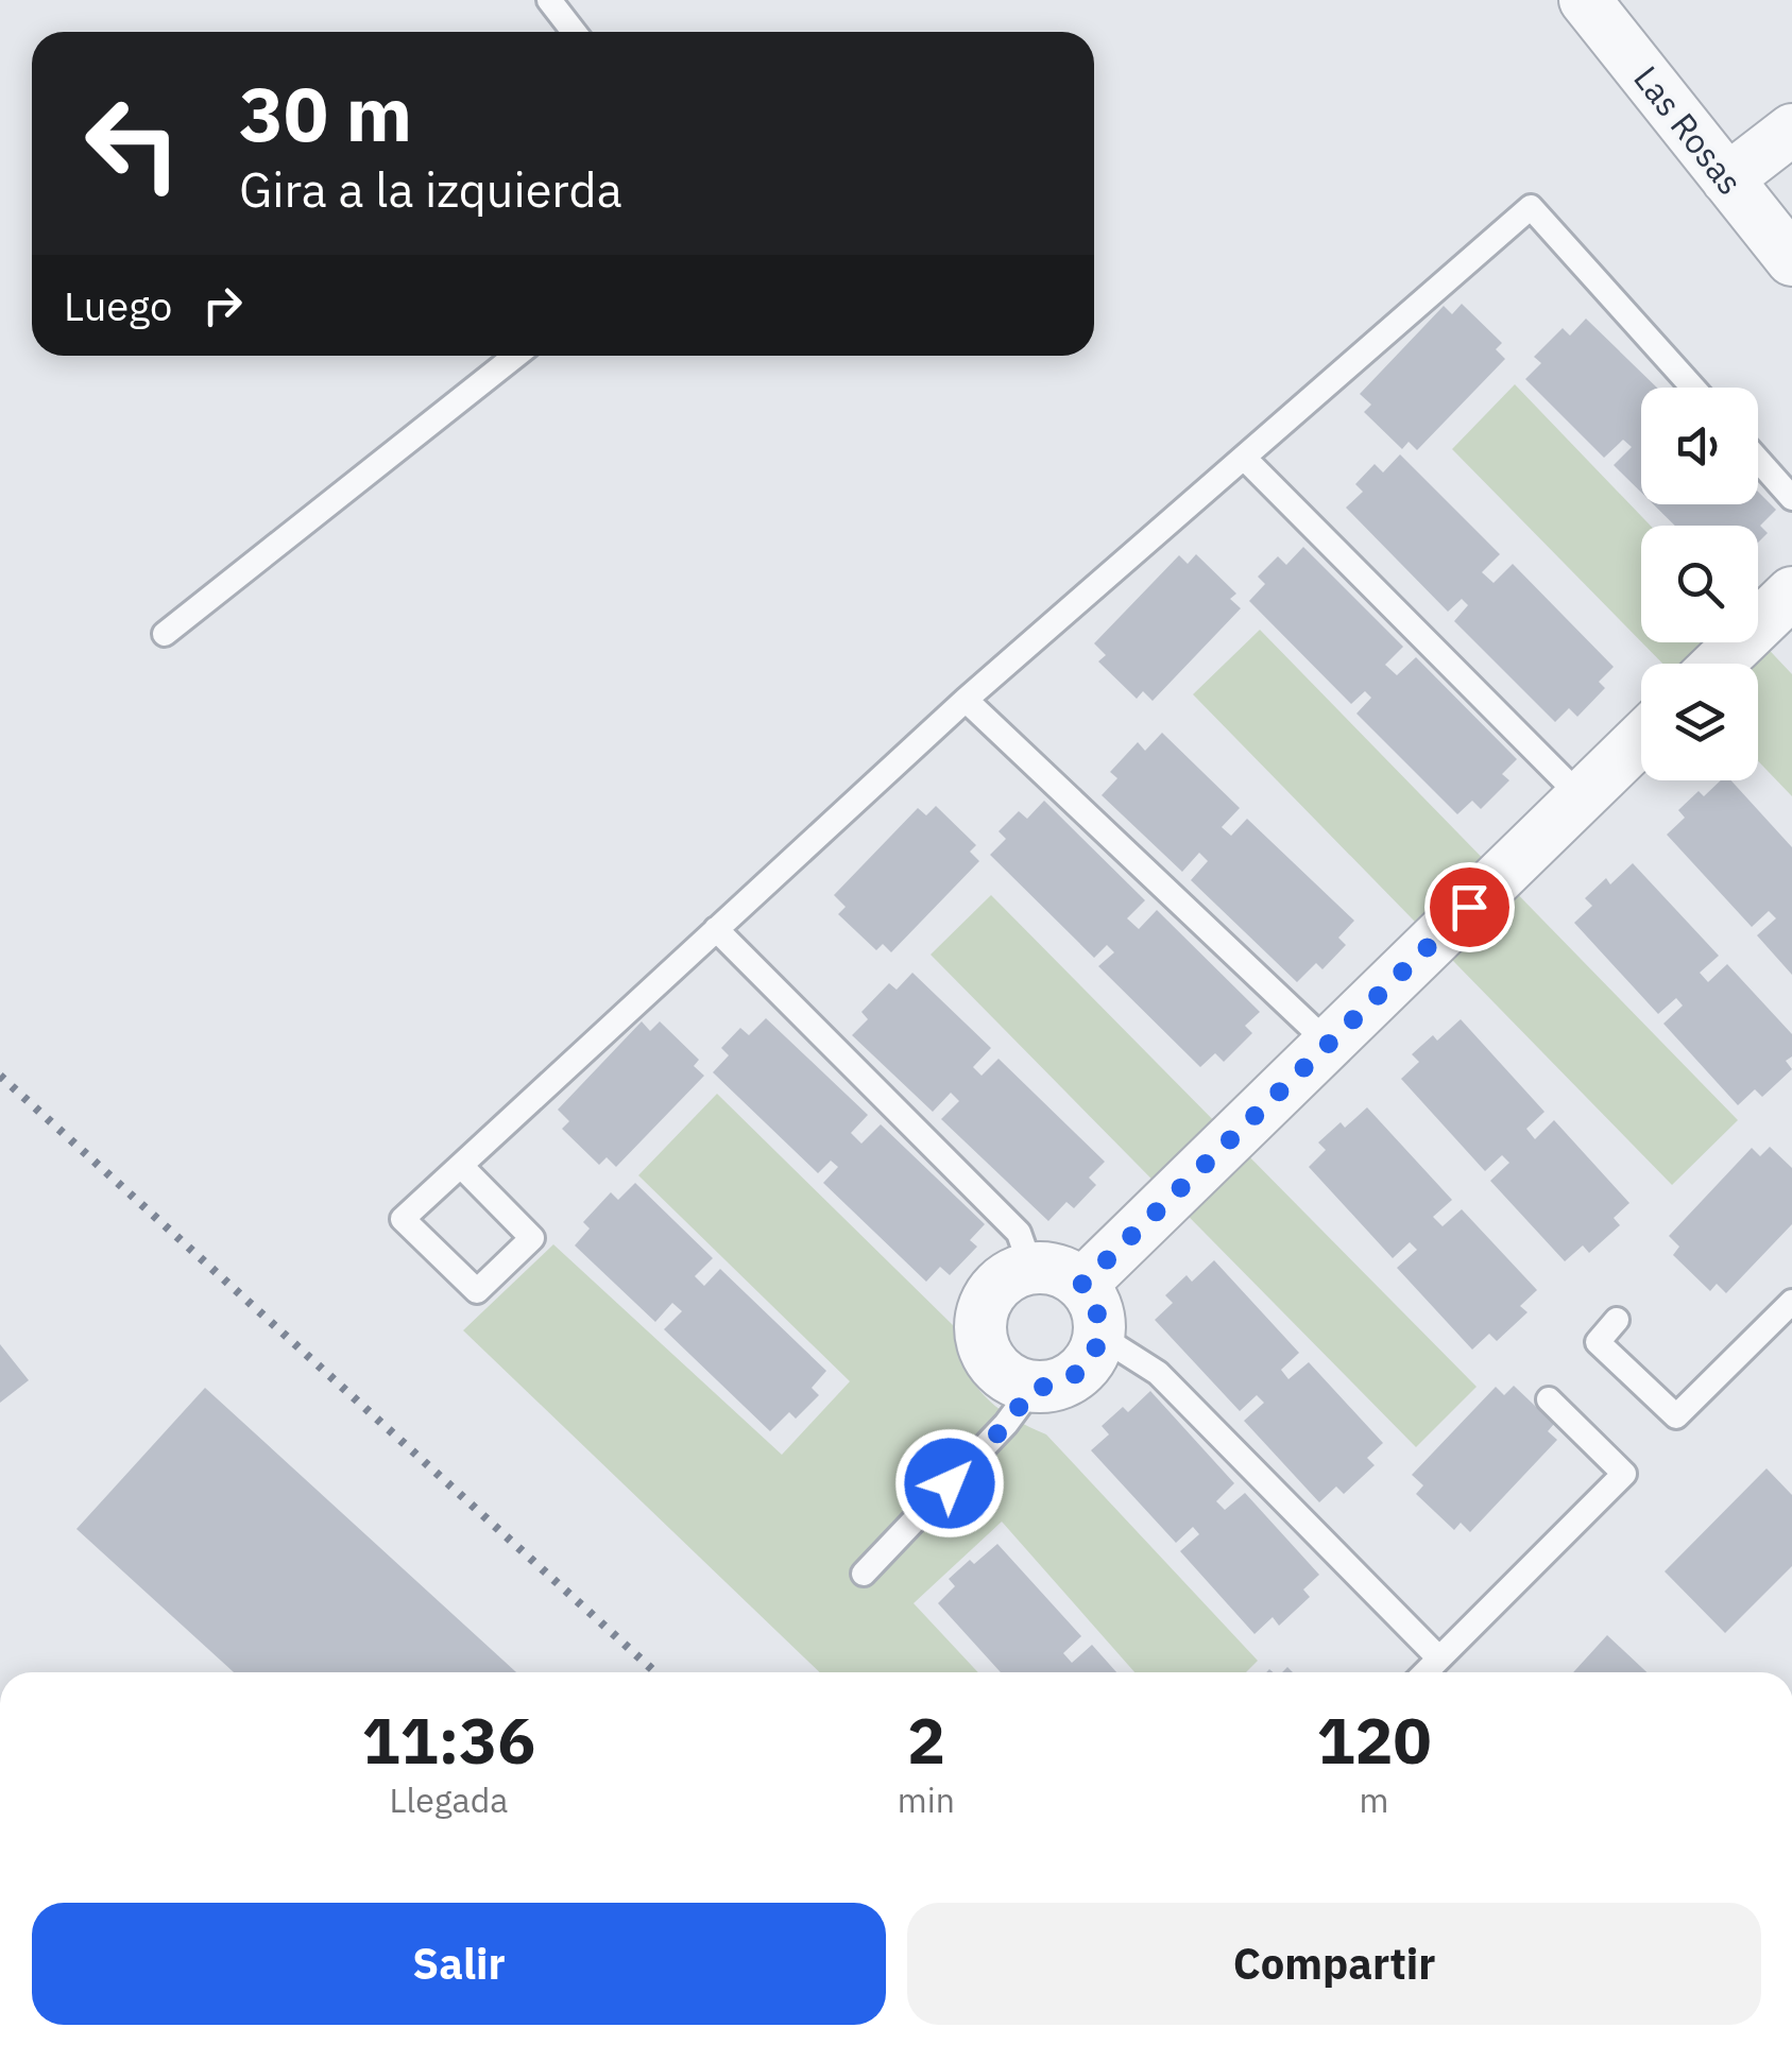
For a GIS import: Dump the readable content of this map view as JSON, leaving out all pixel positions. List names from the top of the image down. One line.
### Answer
{"streets":{"street":["Las Rosas"]},"page":{"turn":["30 m","Gira a la izquierda"],"then":"Luego","eta":["11:36","Llegada","2","min","120","m"],"buttons":["Salir","Compartir"]}}
